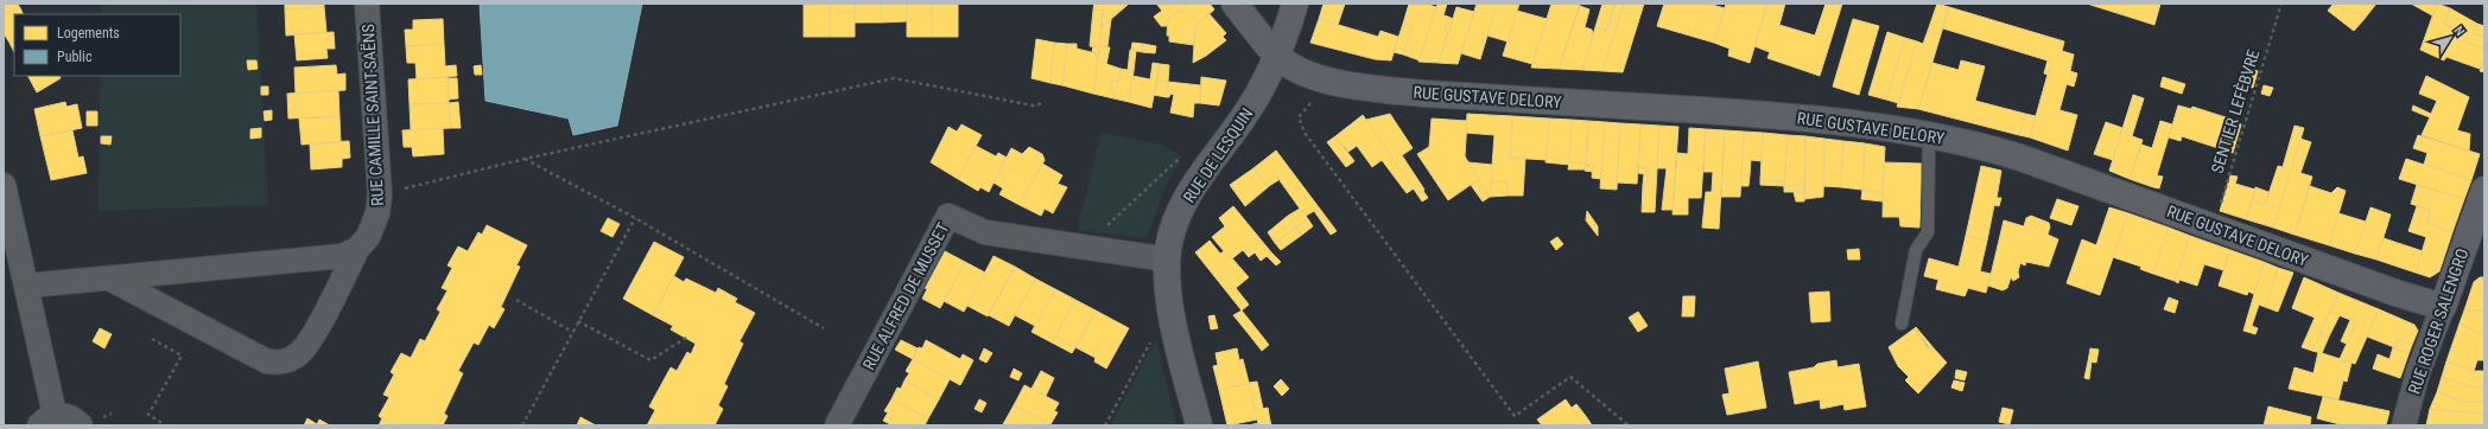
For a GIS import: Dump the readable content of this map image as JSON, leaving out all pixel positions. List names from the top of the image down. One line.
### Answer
{"streets":{"street":["RUE GUSTAVE DELORY","RUE CAMILLE SAINT-SAËNS","RUE DE LESQUIN","RUE ALFRED DE MUSSET","RUE ROGER SALENGRO"],"path":["SENTIER LEFÈBVRE"]},"crossings":[["RUE GUSTAVE DELORY","SENTIER LEFÈBVRE"],["RUE GUSTAVE DELORY","RUE DE LESQUIN"],["RUE GUSTAVE DELORY","RUE ROGER SALENGRO"],["RUE DE LESQUIN","RUE ALFRED DE MUSSET"]],"legend":["Logements","Public"],"north":"top right"}
